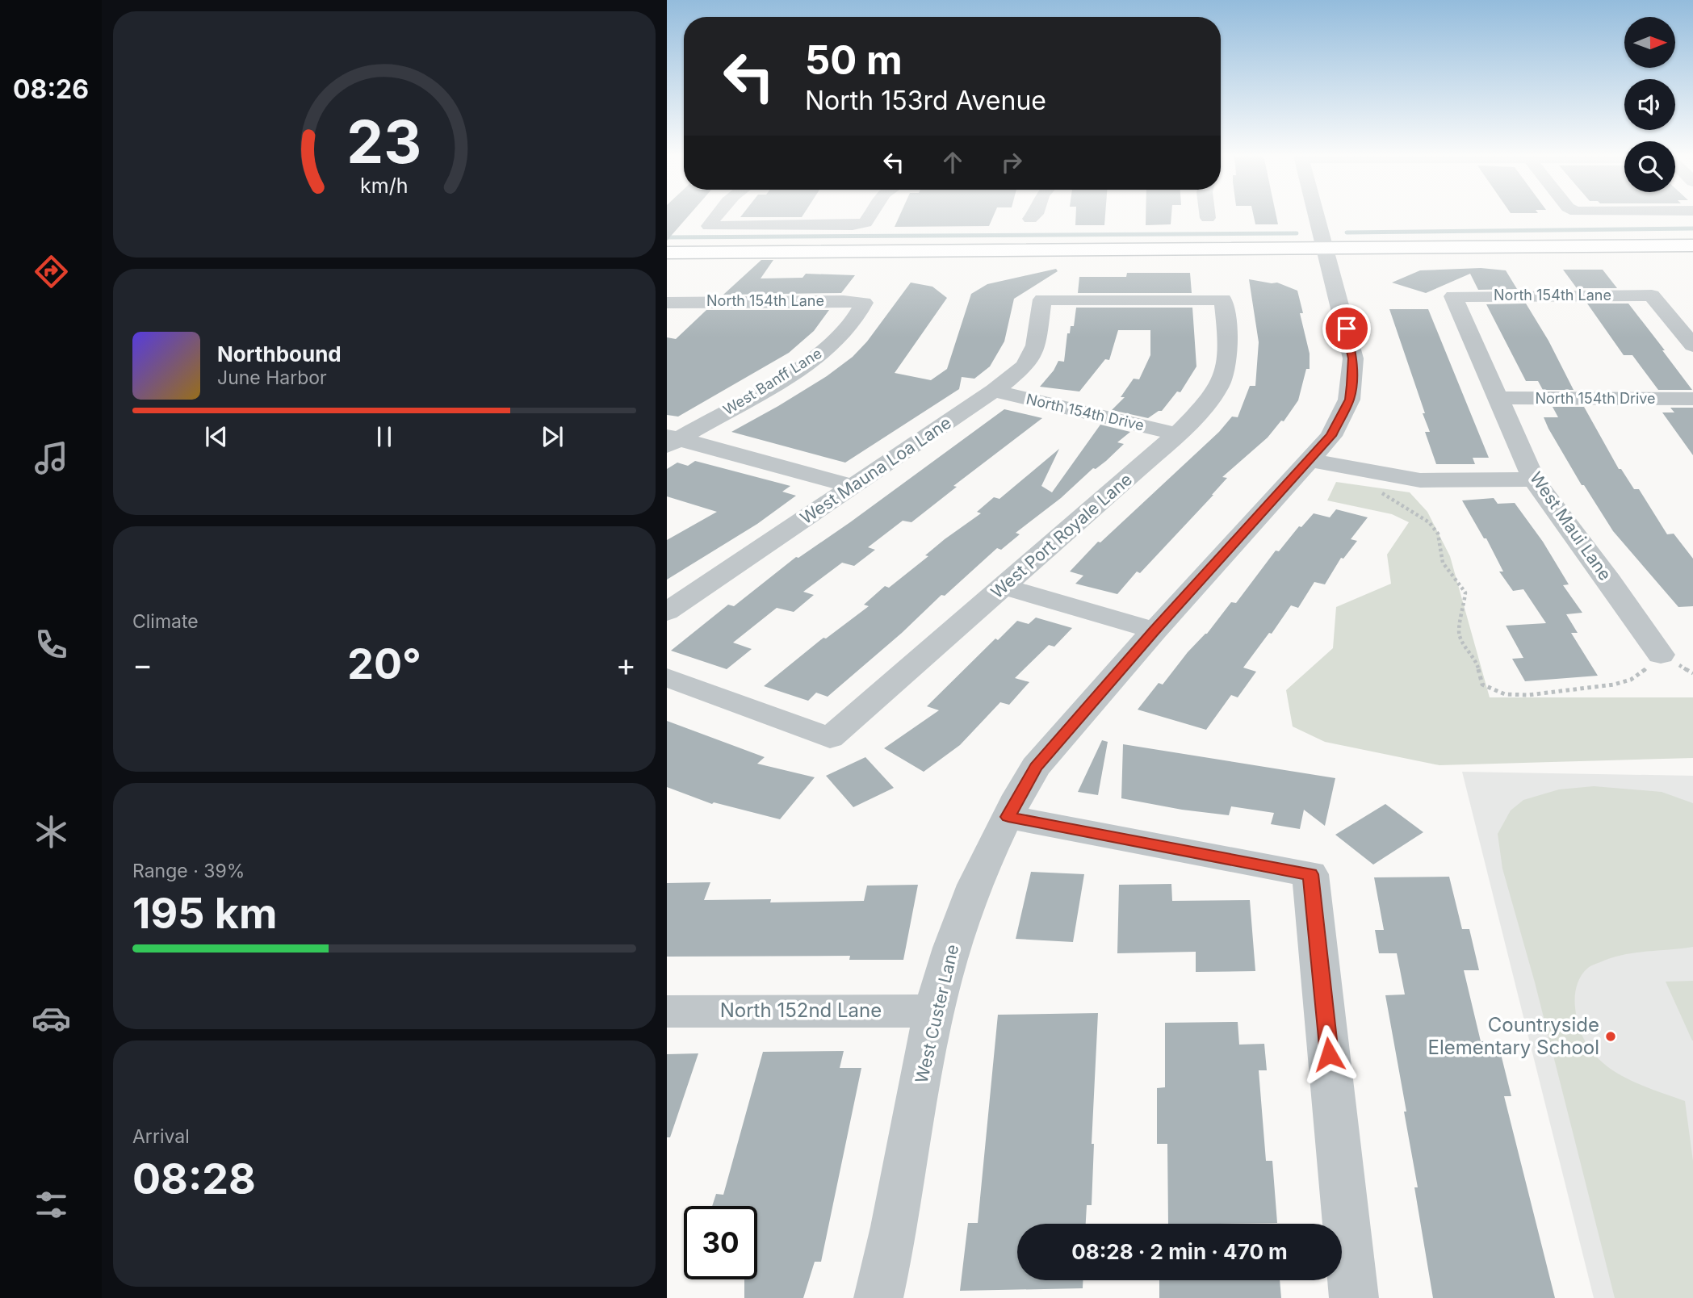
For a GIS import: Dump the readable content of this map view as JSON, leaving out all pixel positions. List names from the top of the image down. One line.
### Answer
{"streets":{"street":["North 154th Lane","West Banff Lane","North 154th Drive","West Mauna Loa Lane","West Maui Lane","West Port Royale Lane","North 152nd Lane","West Custer Lane"]},"crossings":[["North 154th Lane","West Banff Lane"],["North 154th Lane","West Maui Lane"],["North 154th Drive","West Mauna Loa Lane"],["North 154th Drive","West Maui Lane"],["North 154th Drive","West Port Royale Lane"],["West Mauna Loa Lane","West Port Royale Lane"],["North 152nd Lane","West Custer Lane"]],"places":["Countryside Elementary School"],"north":"right","page":{"tabs":"08:26","turn":["50 m","North 153rd Avenue"],"song":["Northbound","June Harbor"],"tile":["Climate",["Range · 39%","195 km"],["Arrival","08:28"]],"heat":["−","20°","+"],"limit":"30","trip":"08:28 · 2 min · 470 m","gauge":["23","km/h"]}}
